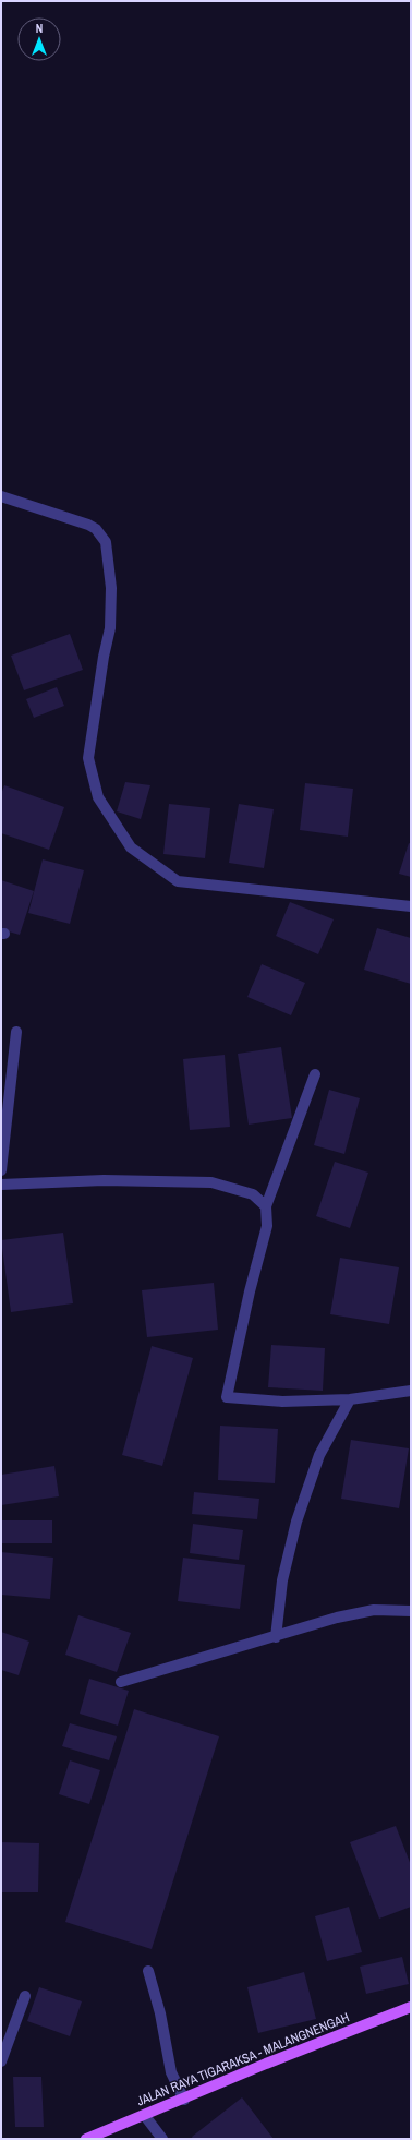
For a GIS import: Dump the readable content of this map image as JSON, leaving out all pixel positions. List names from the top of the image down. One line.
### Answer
{"streets":{"main road":["JALAN RAYA TIGARAKSA - MALANGNENGAH"]},"north":"top"}
